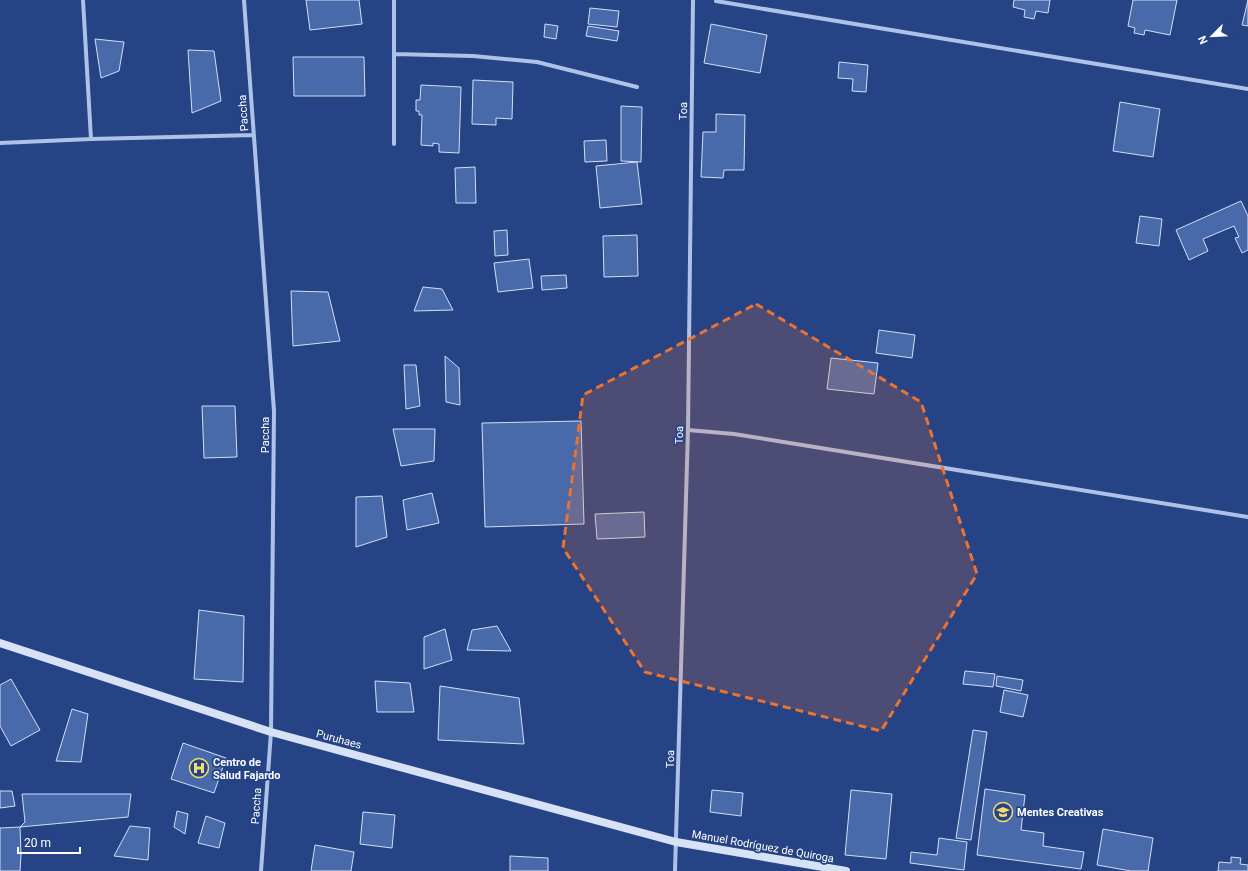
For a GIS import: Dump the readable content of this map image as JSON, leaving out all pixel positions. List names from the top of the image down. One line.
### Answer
{"streets":{"street":["Toa","Paccha","Puruhaes","Manuel Rodríguez de Quiroga"]},"crossings":[["Toa","Puruhaes"],["Toa","Manuel Rodríguez de Quiroga"],["Paccha","Puruhaes"],["Puruhaes","Manuel Rodríguez de Quiroga"]],"places":{"hospital":["Centro de Salud Fajardo"],"school or university":["Mentes Creativas"]},"scale_bar":"20 m","north":"bottom left"}
